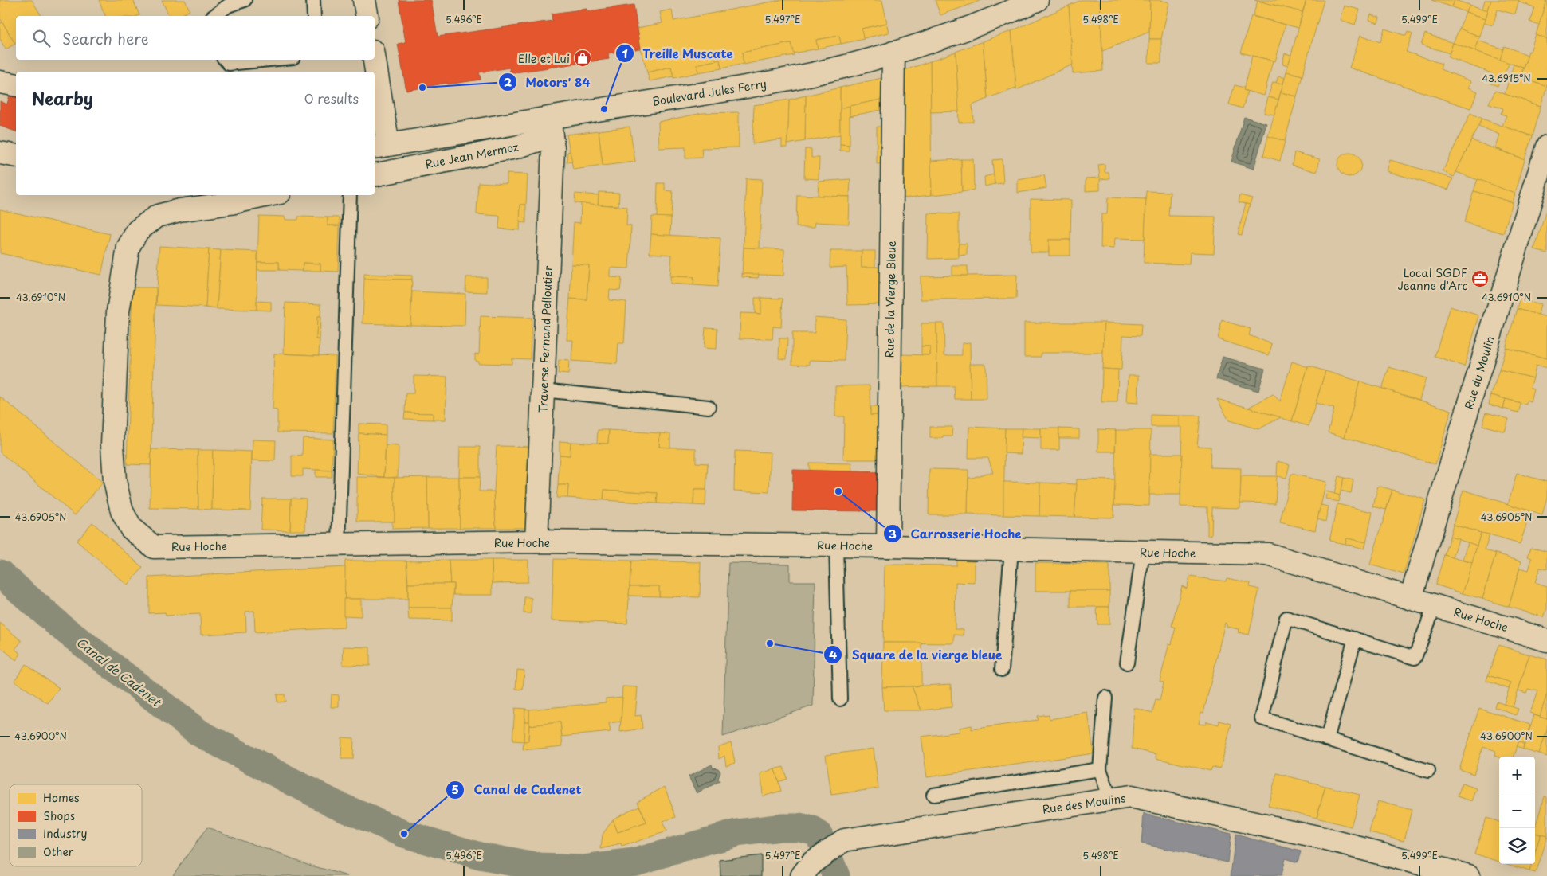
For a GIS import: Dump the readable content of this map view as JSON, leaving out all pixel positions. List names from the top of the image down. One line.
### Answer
{"streets":{"street":["Boulevard Jules Ferry","Rue Jean Mermoz","Rue de la Vierge Bleue","Traverse Fernand Pelloutier","Rue du Moulin","Rue Hoche","Rue des Moulins"]},"crossings":[["Boulevard Jules Ferry","Rue Jean Mermoz"],["Boulevard Jules Ferry","Rue de la Vierge Bleue"],["Boulevard Jules Ferry","Traverse Fernand Pelloutier"],["Rue Jean Mermoz","Traverse Fernand Pelloutier"],["Rue de la Vierge Bleue","Rue Hoche"],["Traverse Fernand Pelloutier","Rue Hoche"],["Rue du Moulin","Rue Hoche"]],"water":["Canal de Cadenet"],"places":{"shop":["Elle et Lui"],"other":["Motors' 84","Treille Muscate","Carrosserie Hoche","Square de la vierge bleue","Canal de Cadenet"],"office":["Local SGDF Jeanne d'Arc"]},"legend":["Homes","Shops","Industry","Other"],"page":{"search":"Search here","heading":["Nearby","0 results"],"map_buttons":["+","−"]},"coordinates":["5.496°E","5.497°E","5.498°E","5.499°E","43.6915°N","43.6910°N","43.6905°N","43.6900°N"]}
